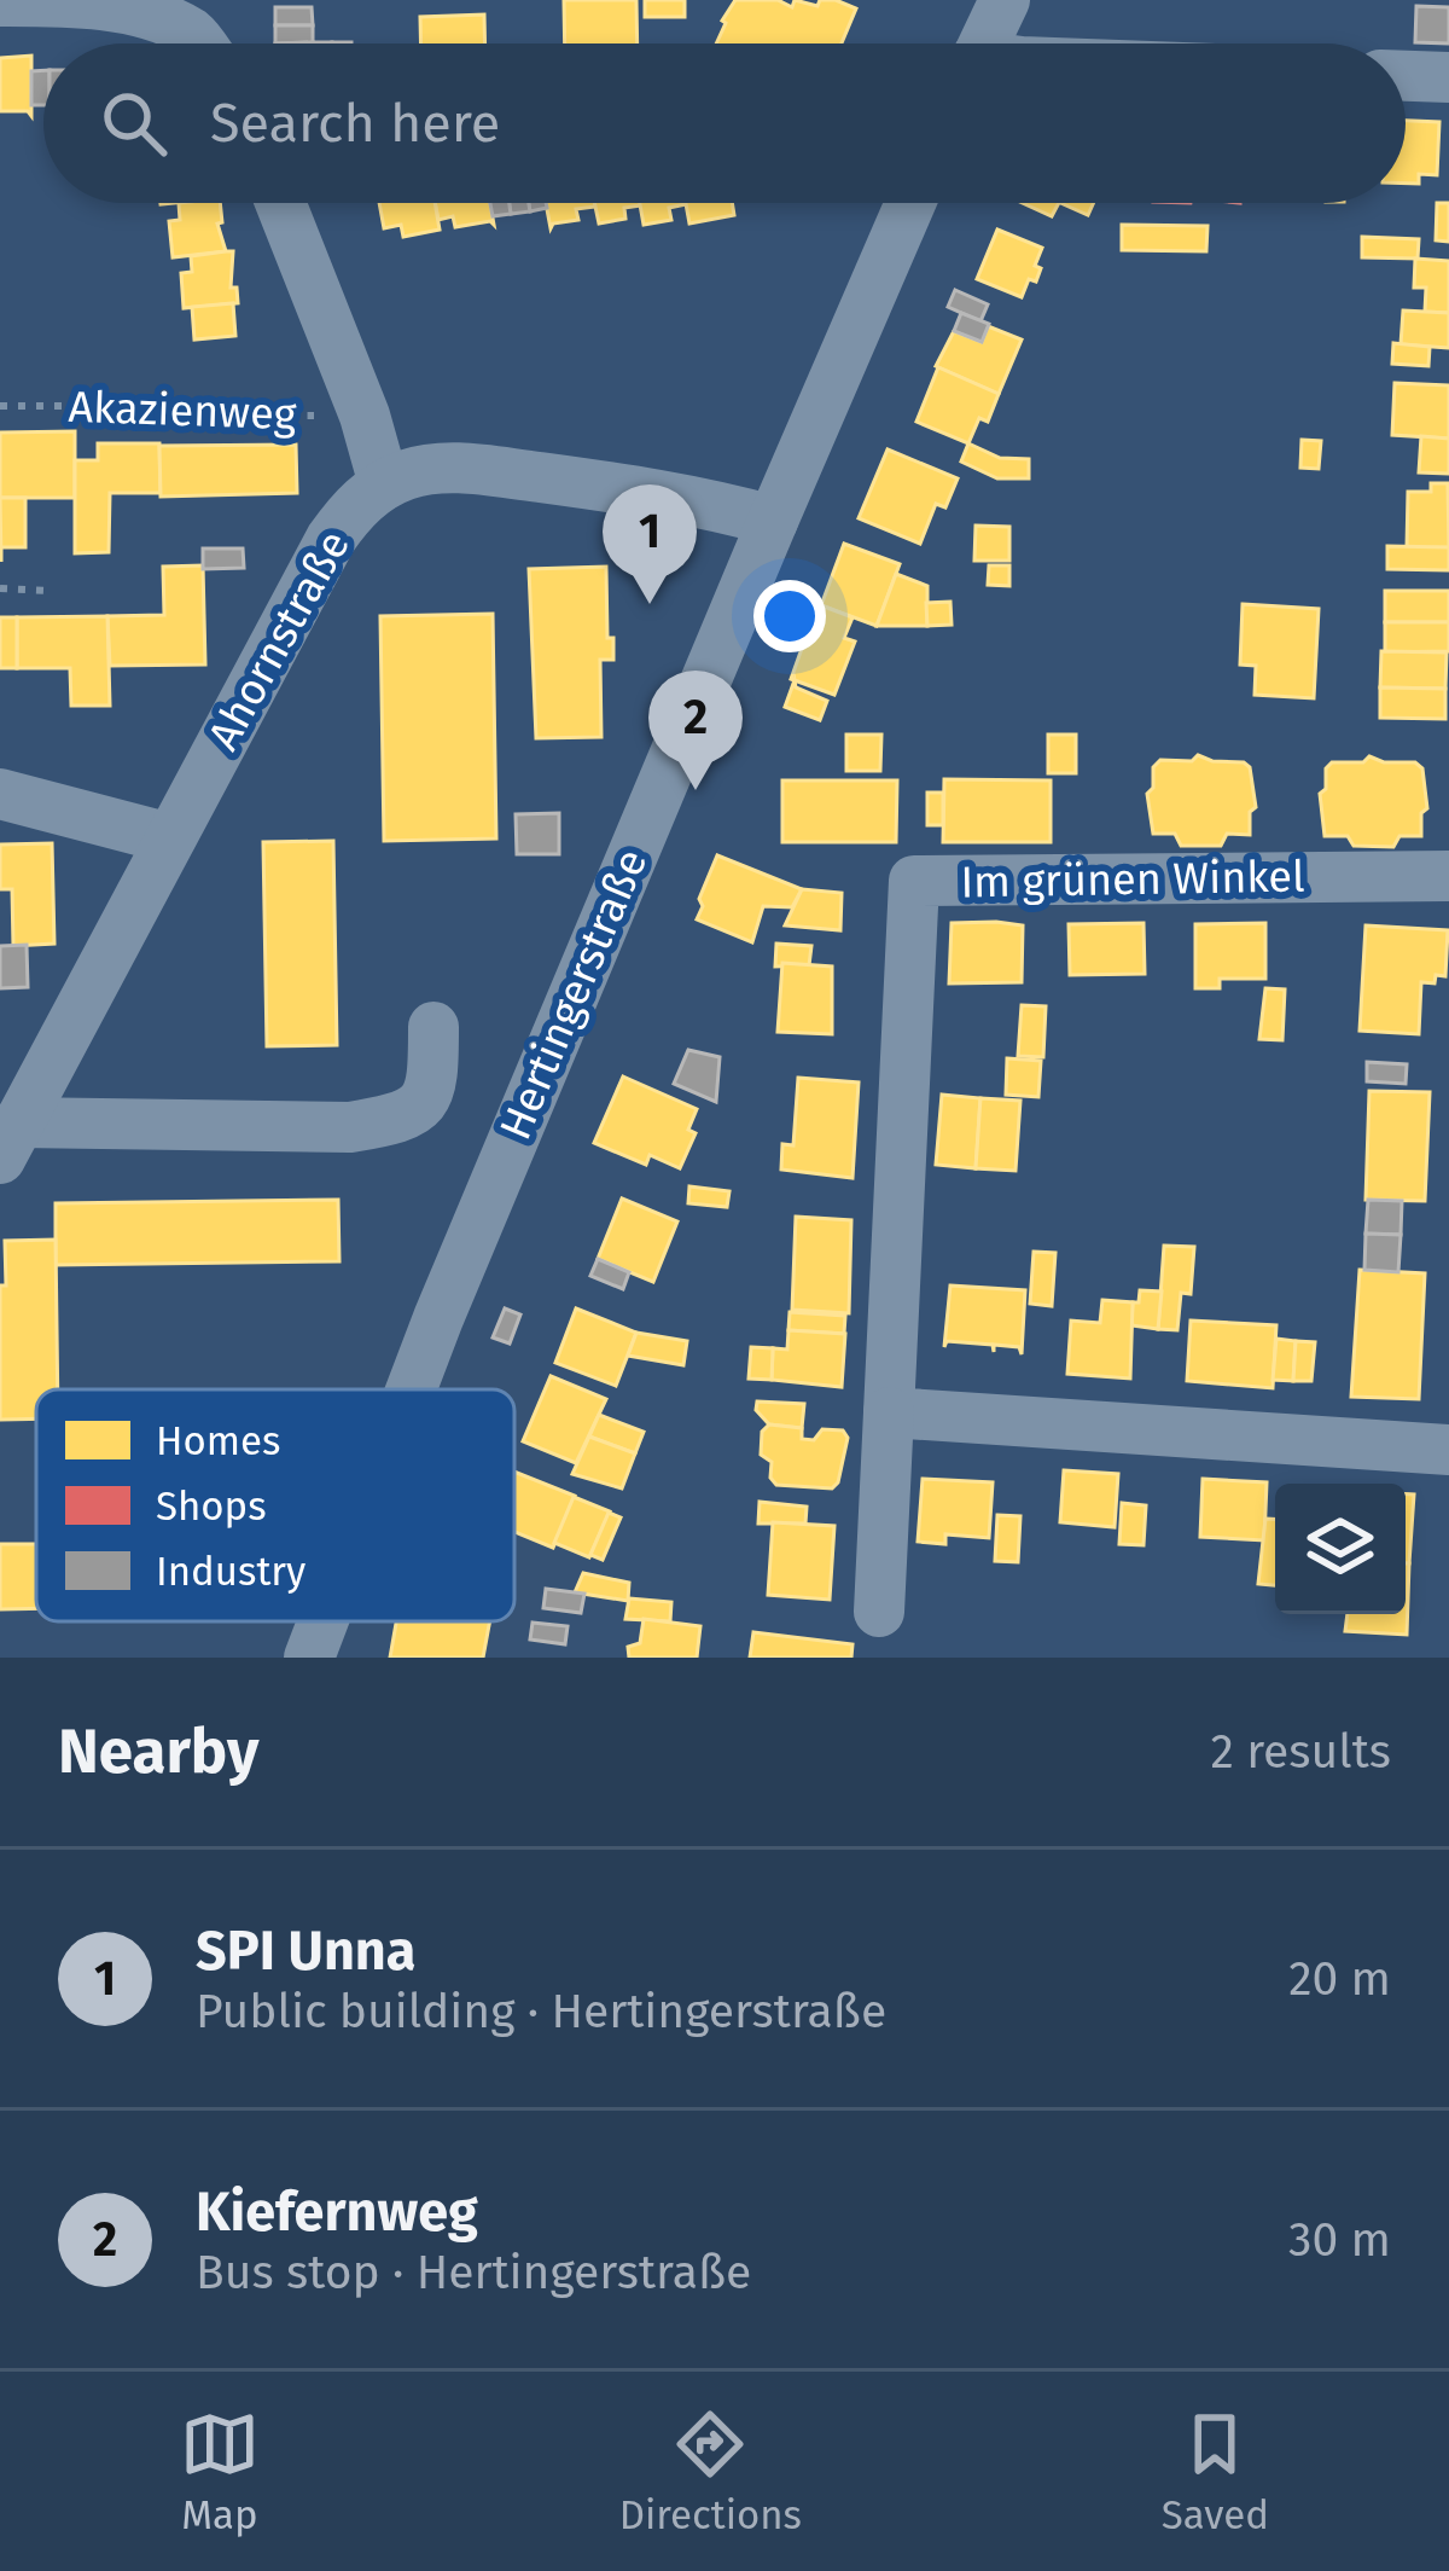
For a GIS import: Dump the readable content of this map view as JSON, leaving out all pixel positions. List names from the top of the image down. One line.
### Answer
{"streets":{"street":["Ahornstraße","Im grünen Winkel","Hertingerstraße"],"path":["Akazienweg"]},"legend":["Homes","Shops","Industry"],"page":{"search":"Search here","pins":["1","2"],"heading":["Nearby","2 results"],"list":[{"mark":"1","name":"SPI Unna","note":"Public building · Hertingerstraße","value":"20 m"},{"mark":"2","name":"Kiefernweg","note":"Bus stop · Hertingerstraße","value":"30 m"}],"nav":["Map","Directions","Saved"]}}
